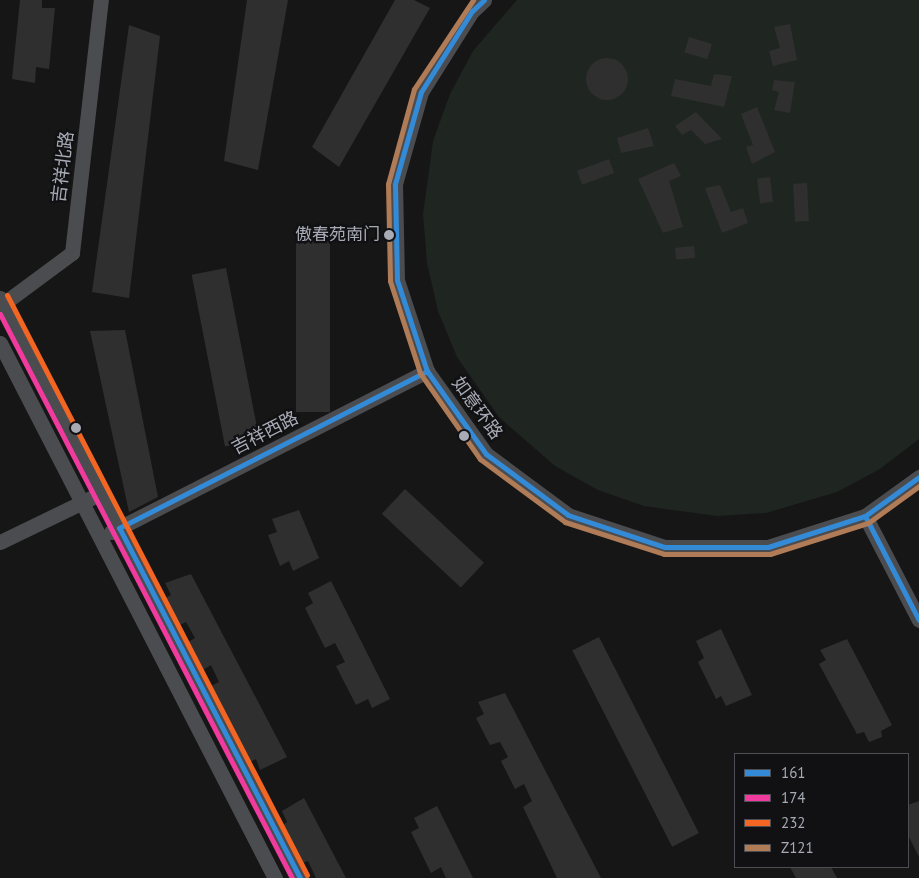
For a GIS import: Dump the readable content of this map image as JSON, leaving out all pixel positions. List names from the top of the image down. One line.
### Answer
{"streets":{"street":["吉祥北路","如意环路","吉祥西路"]},"crossings":[["如意环路","吉祥西路"]],"places":["傲春苑南门"],"lines":["transit line 161","transit line Z121","transit line 232","transit line 174"],"legend":["161","174","232","Z121"]}
